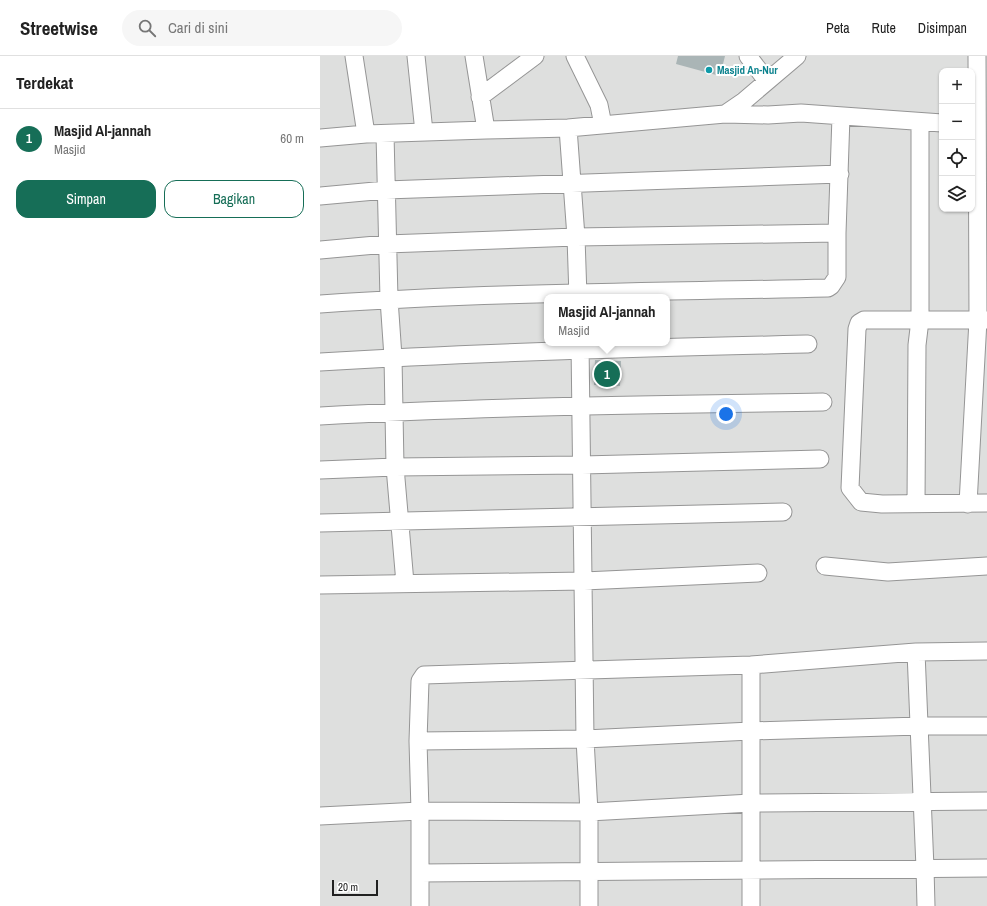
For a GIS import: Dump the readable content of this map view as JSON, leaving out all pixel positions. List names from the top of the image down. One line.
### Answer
{"places":["Masjid An-Nur"],"scale_bar":"20 m","page":{"header":"Streetwise","search":"Cari di sini","nav":["Peta","Rute","Disimpan"],"heading":"Terdekat","map_buttons":["+","−"],"list":[{"mark":"1","name":"Masjid Al-jannah","note":"Masjid","value":"60 m"}],"buttons":["Simpan","Bagikan"],"popup":["Masjid Al-jannah","Masjid"],"pins":"1","scale":"20 m"}}
